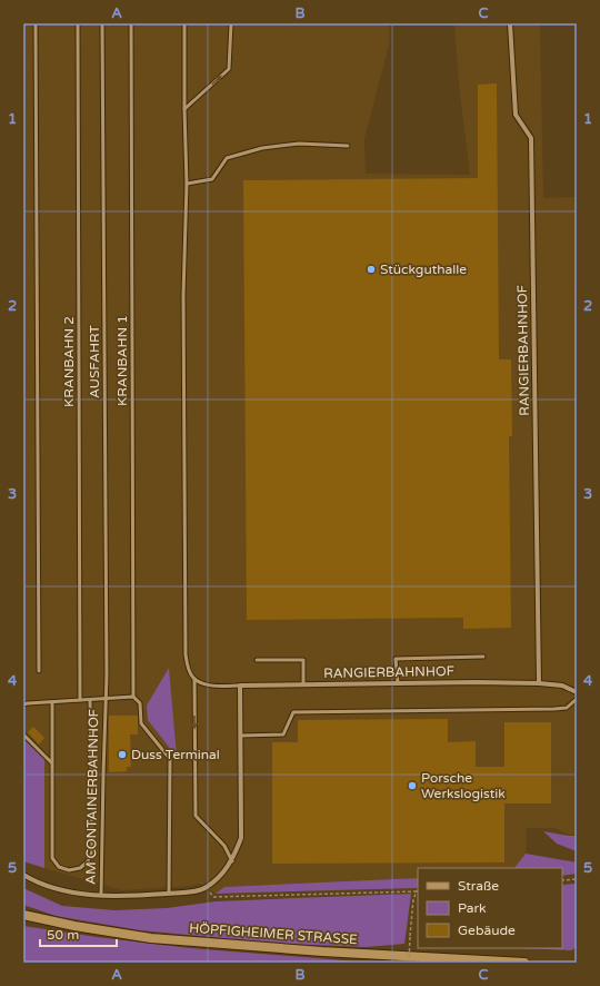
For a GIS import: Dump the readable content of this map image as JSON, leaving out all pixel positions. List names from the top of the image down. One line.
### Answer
{"streets":{"main road":["HÖPFIGHEIMER STRASSE"],"street":["RANGIERBAHNHOF","AM CONTAINERBAHNHOF"],"lane":["KRANBAHN 1","KRANBAHN 2","AUSFAHRT"]},"crossings":[["AUSFAHRT","AM CONTAINERBAHNHOF"]],"places":["Stückguthalle","Duss Terminal","Porsche Werkslogistik"],"legend":["Straße","Park","Gebäude"],"scale_bar":"50 m","grid":{"columns":["A","B","C"],"rows":["1","2","3","4","5"]}}
